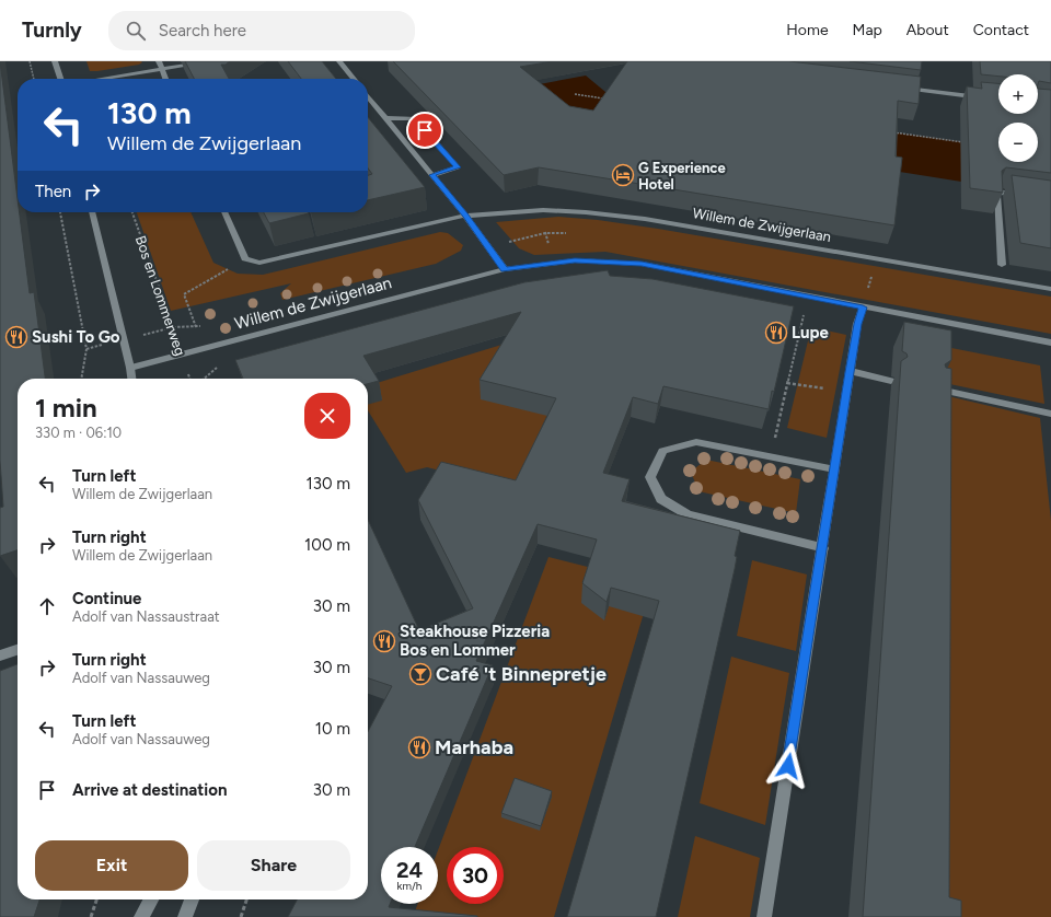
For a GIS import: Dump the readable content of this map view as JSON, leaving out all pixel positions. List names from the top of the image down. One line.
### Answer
{"streets":{"street":["Willem de Zwijgerlaan"],"path":["Bos en Lommerweg"]},"crossings":[["Willem de Zwijgerlaan","Bos en Lommerweg"]],"places":{"hotel":["G Experience Hotel"],"restaurant":["Lupe","Sushi To Go","Steakhouse Pizzeria Bos en Lommer","Marhaba"],"bar":["Café 't Binnepretje"]},"page":{"header":"Turnly","search":"Search here","nav":["Home","Map","About","Contact"],"map_buttons":["+","−"],"turn":["130 m","Willem de Zwijgerlaan"],"then":"Then","heading":["1 min","330 m · 06:10"],"list":[{"name":"Turn left","note":"Willem de Zwijgerlaan","value":"130 m"},{"name":"Turn right","note":"Willem de Zwijgerlaan","value":"100 m"},{"name":"Continue","note":"Adolf van Nassaustraat","value":"30 m"},{"name":"Turn right","note":"Adolf van Nassauweg","value":"30 m"},{"name":"Turn left","note":"Adolf van Nassauweg","value":"10 m"},{"name":"Arrive at destination","value":"30 m"}],"buttons":["Exit","Share"],"speed":"24 km/h","limit":"30"}}
